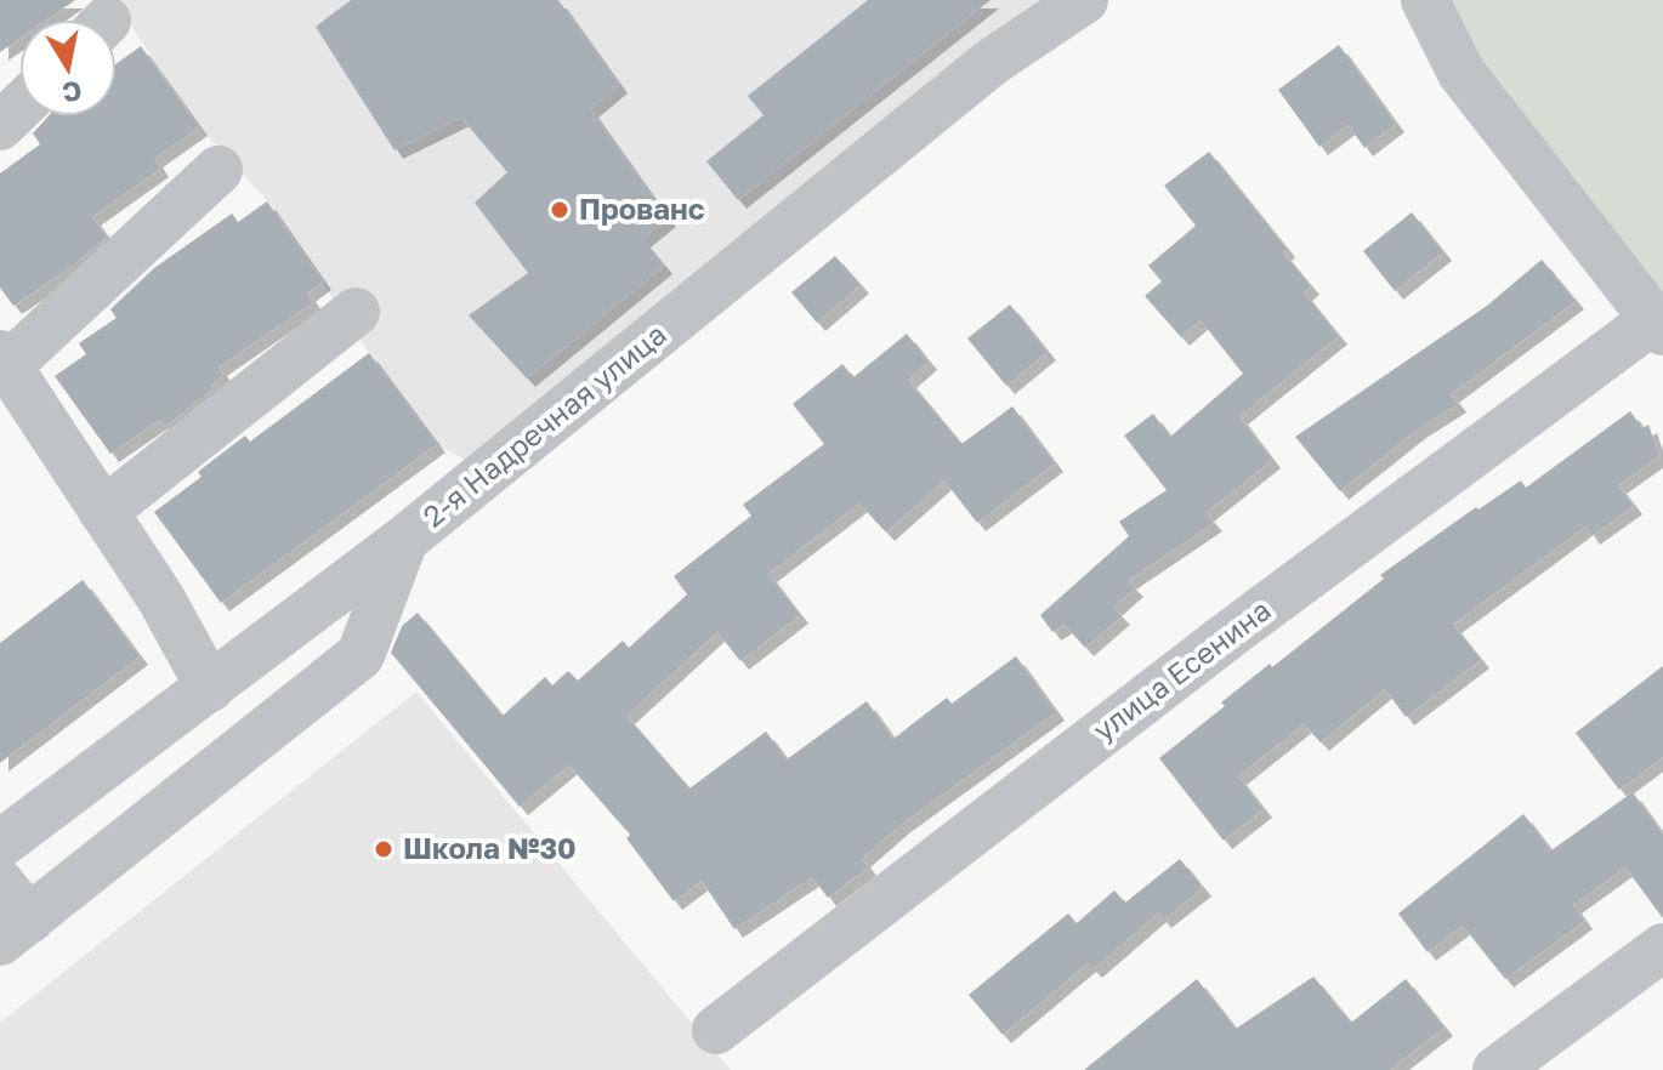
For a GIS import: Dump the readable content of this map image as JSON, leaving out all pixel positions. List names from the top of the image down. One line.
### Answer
{"streets":{"street":["2-я Надречная улица","улица Есенина"]},"places":["Прованс","Школа №30"],"north":"bottom"}
